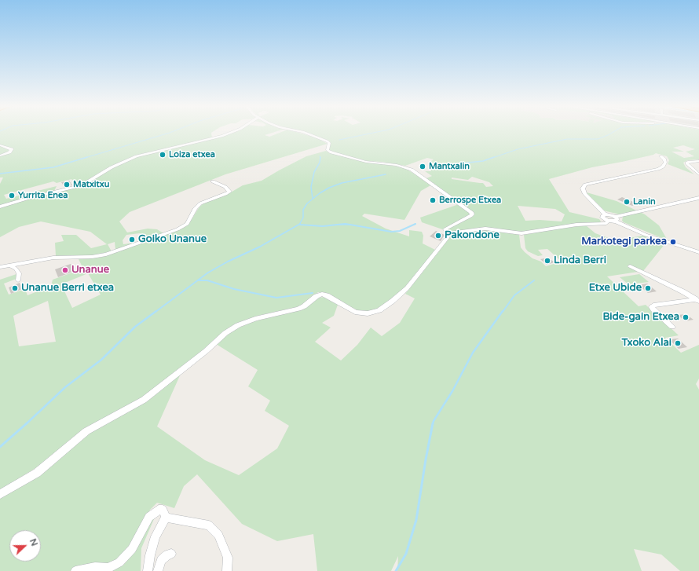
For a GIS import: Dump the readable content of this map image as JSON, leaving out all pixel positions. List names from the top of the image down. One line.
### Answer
{"places":["Loiza etxea","Mantxalin","Matxitxu","Yurrita Enea","Berrospe Etxea","Lanin","Pakondone","Goiko Unanue","Markotegi parkea","Linda Berri","Unanue","Unanue Berri etxea","Etxe Ubide","Bide-gain Etxea","Txoko Alai"],"north":"right"}
